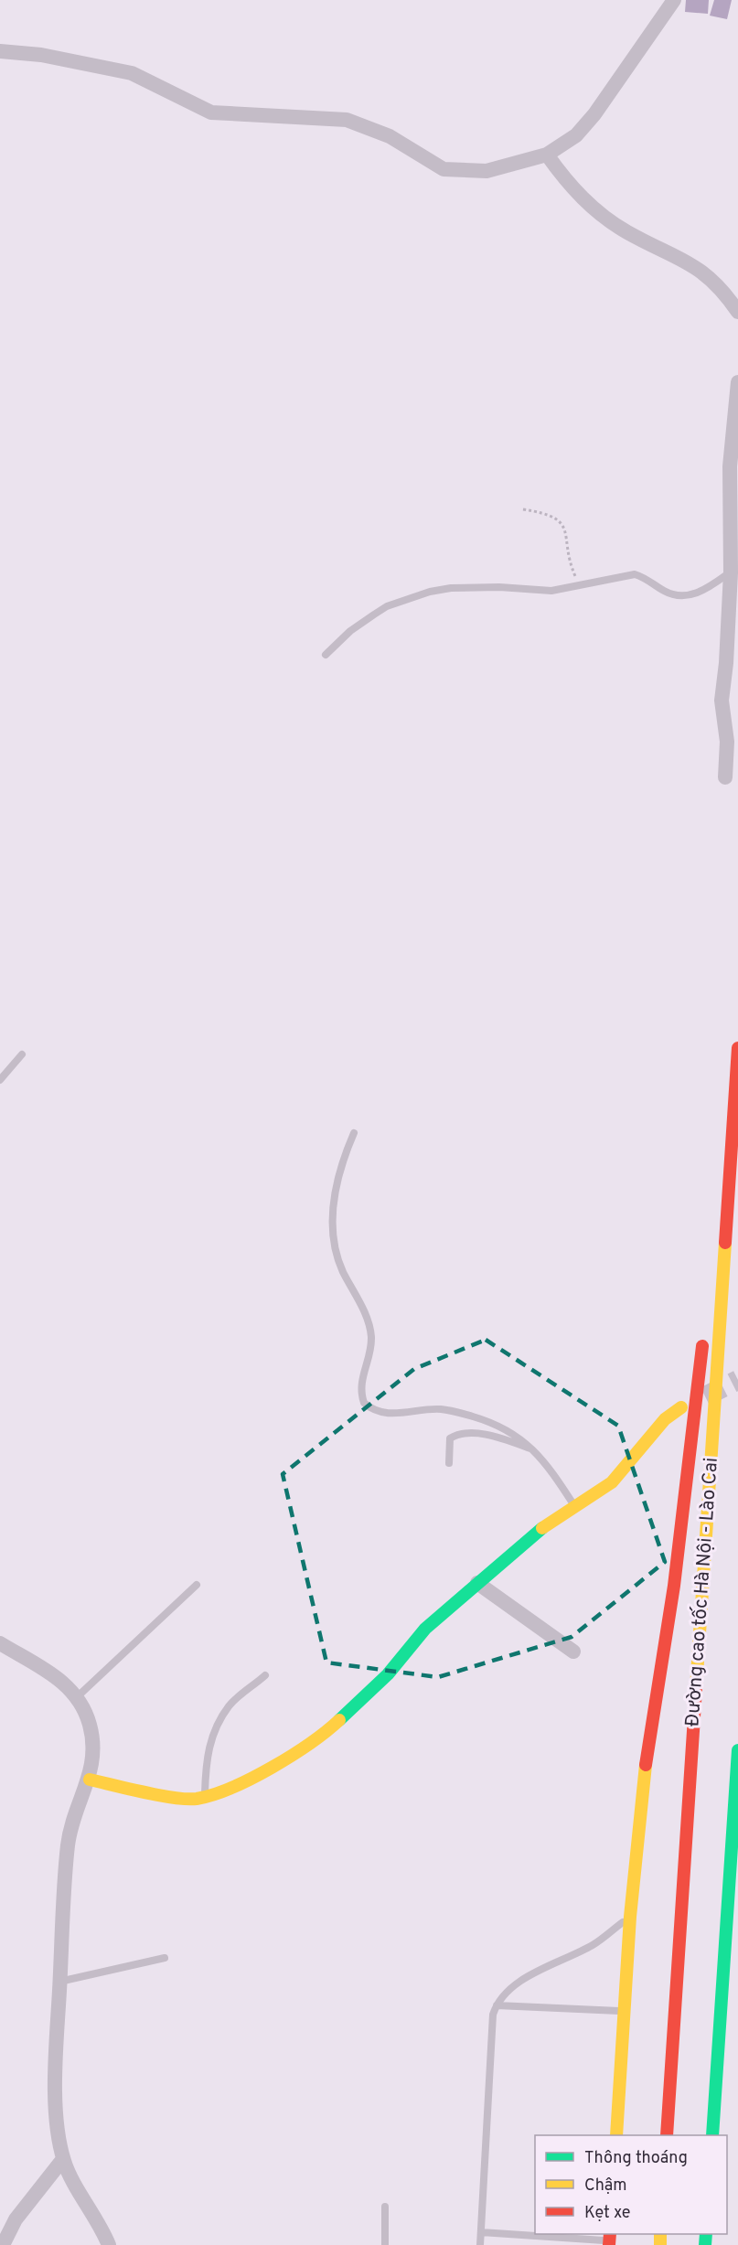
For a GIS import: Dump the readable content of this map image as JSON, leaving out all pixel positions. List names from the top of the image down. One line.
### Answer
{"streets":{"main road":["Đường cao tốc Hà Nội - Lào Cai"]},"legend":["Thông thoáng","Chậm","Kẹt xe"]}
